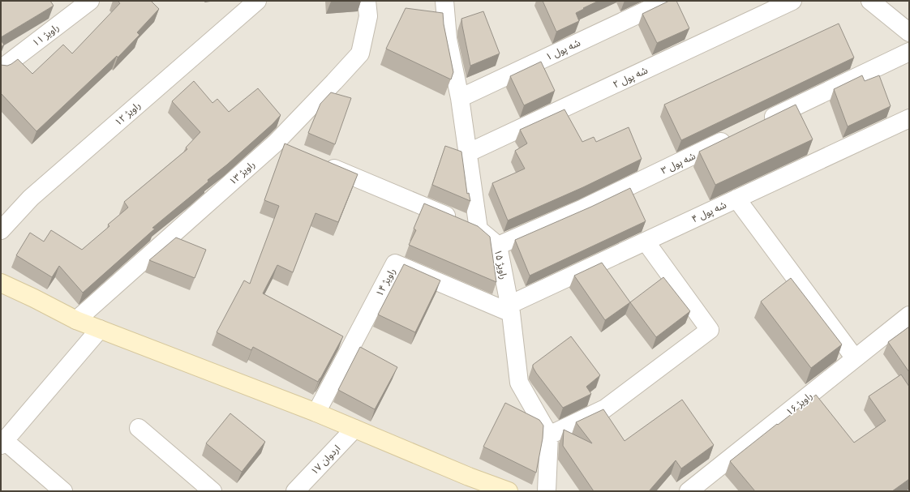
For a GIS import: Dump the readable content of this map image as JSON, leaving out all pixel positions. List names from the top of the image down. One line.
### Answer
{"streets":{"street":["راویژ ۱۱","شه پول ۱","شه پول ۲","راویژ ۱۲","شه پول ۳","راویژ ۱۳","شه پول ۴","راویژ ۱۵","راویژ ۱۴","راویژ ۱۶","اردوان ۱۷"]},"crossings":[["شه پول ۳","راویژ ۱۵"],["شه پول ۴","راویژ ۱۵"],["شه پول ۴","راویژ ۱۴"],["راویژ ۱۵","راویژ ۱۴"]]}
